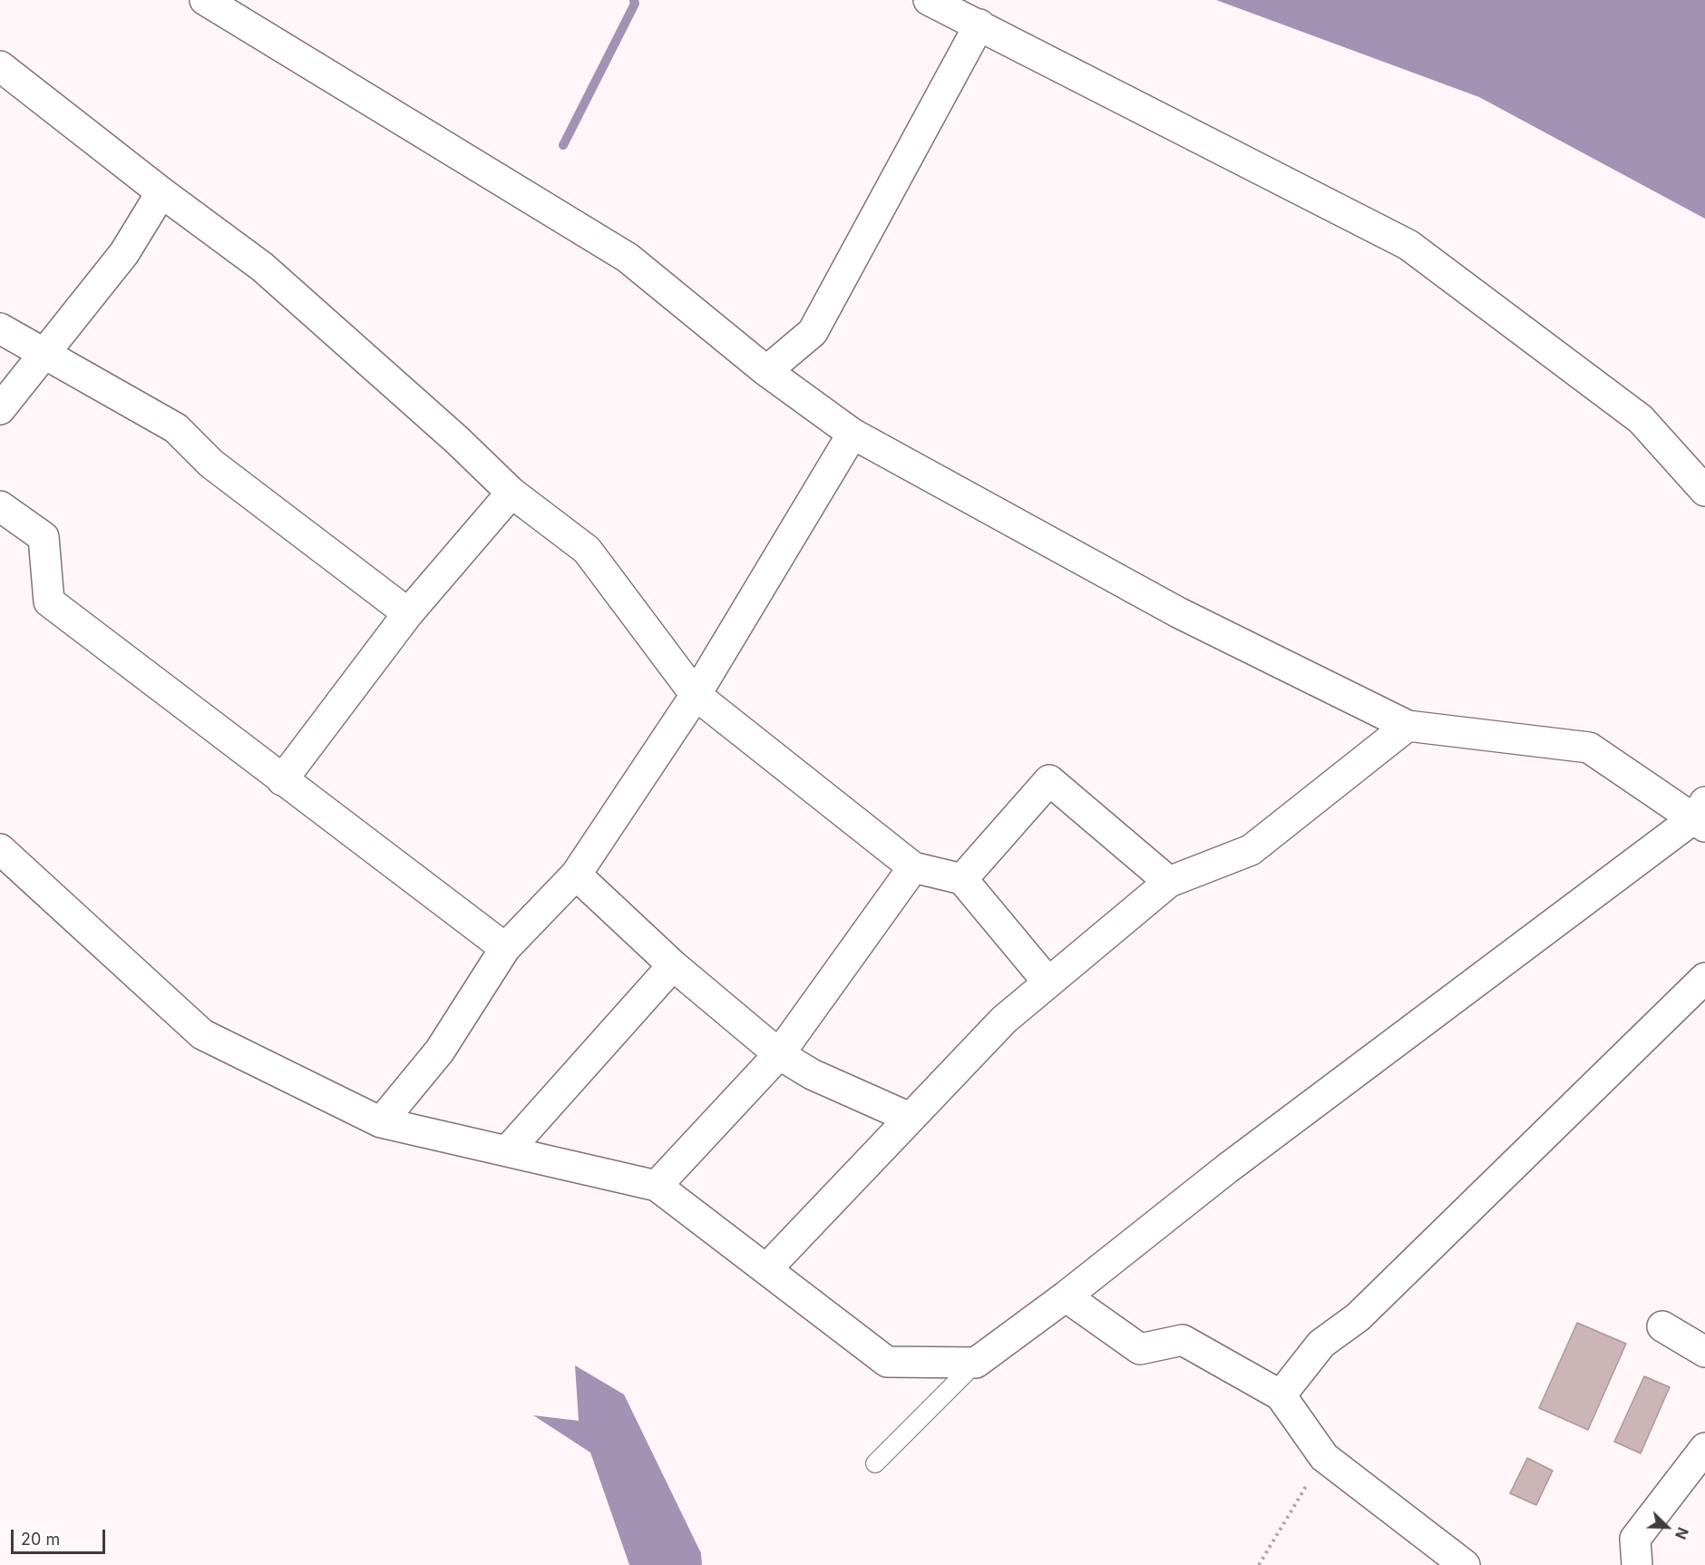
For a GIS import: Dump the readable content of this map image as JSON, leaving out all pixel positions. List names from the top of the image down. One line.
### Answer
{"scale_bar":"20 m","north":"bottom right"}
